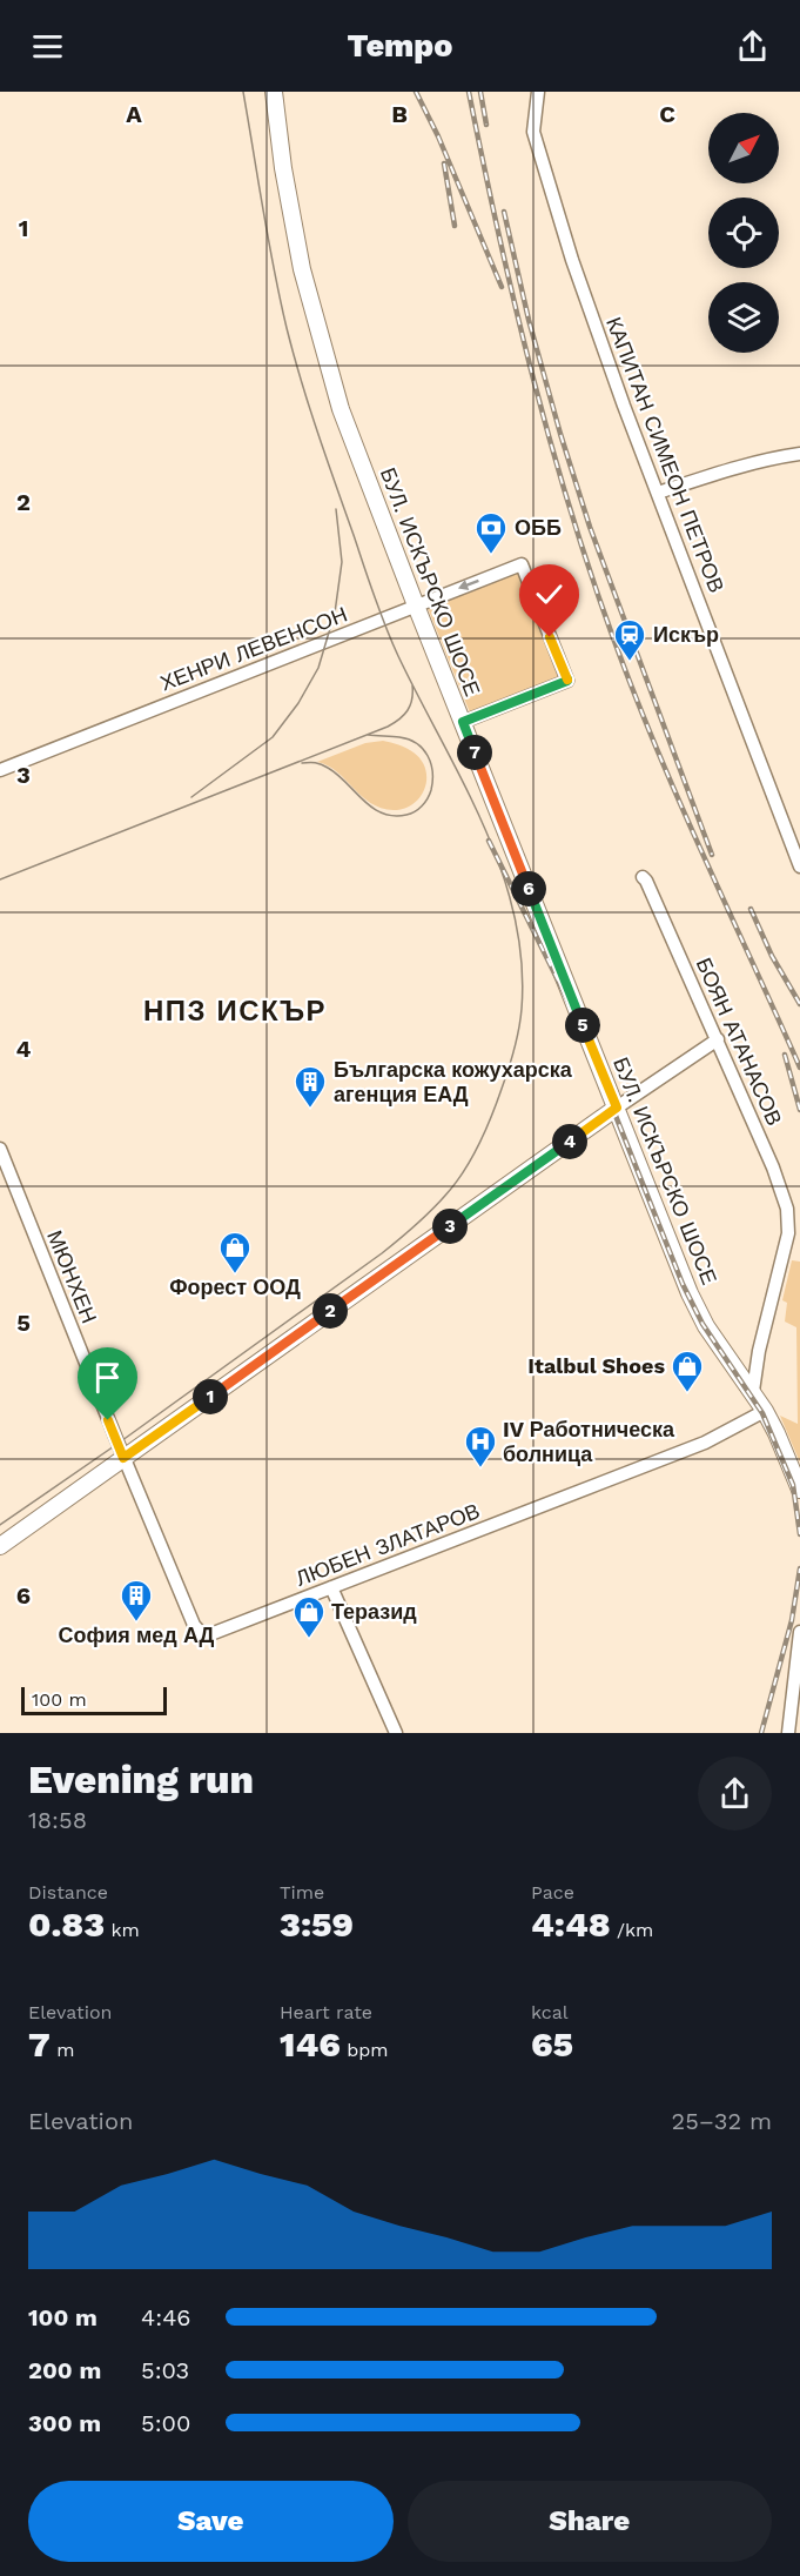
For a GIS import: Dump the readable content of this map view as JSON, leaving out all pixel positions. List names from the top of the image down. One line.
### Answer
{"streets":{"main road":["БУЛ. ИСКЪРСКО ШОСЕ"],"street":["КАПИТАН СИМЕОН ПЕТРОВ","ХЕНРИ ЛЕВЕНСОН","БОЯН АТАНАСОВ","МЮНХЕН","ЛЮБЕН ЗЛАТАРОВ"]},"crossings":[["БУЛ. ИСКЪРСКО ШОСЕ","ХЕНРИ ЛЕВЕНСОН"],["БУЛ. ИСКЪРСКО ШОСЕ","БОЯН АТАНАСОВ"],["БУЛ. ИСКЪРСКО ШОСЕ","ЛЮБЕН ЗЛАТАРОВ"],["МЮНХЕН","ЛЮБЕН ЗЛАТАРОВ"]],"districts":["НПЗ ИСКЪР"],"places":{"bank":["ОББ"],"station":["Искър"],"building":["Българска кожухарска агенция ЕАД","София мед АД"],"shop":["Форест ООД","Italbul Shoes","Теразид"],"hospital":["IV Работническа болница"]},"scale_bar":"100 m","north":"top right","page":{"header":"Tempo","pins":["7","6","5","4","3","2","1"],"scale":"100 m","heading":["Evening run","18:58"],"stats":[["Distance","0.83 km"],["Time","3:59"],["Pace","4:48 /km"],["Elevation","7 m"],["Heart rate","146 bpm"],["kcal","65"]],"chart":["Elevation","25–32 m"],"list":[{"name":"100 m","note":"4:46"},{"name":"200 m","note":"5:03"},{"name":"300 m","note":"5:00"}],"buttons":["Save","Share"]},"grid":{"columns":["A","B","C"],"rows":["1","2","3","4","5","6"]}}
